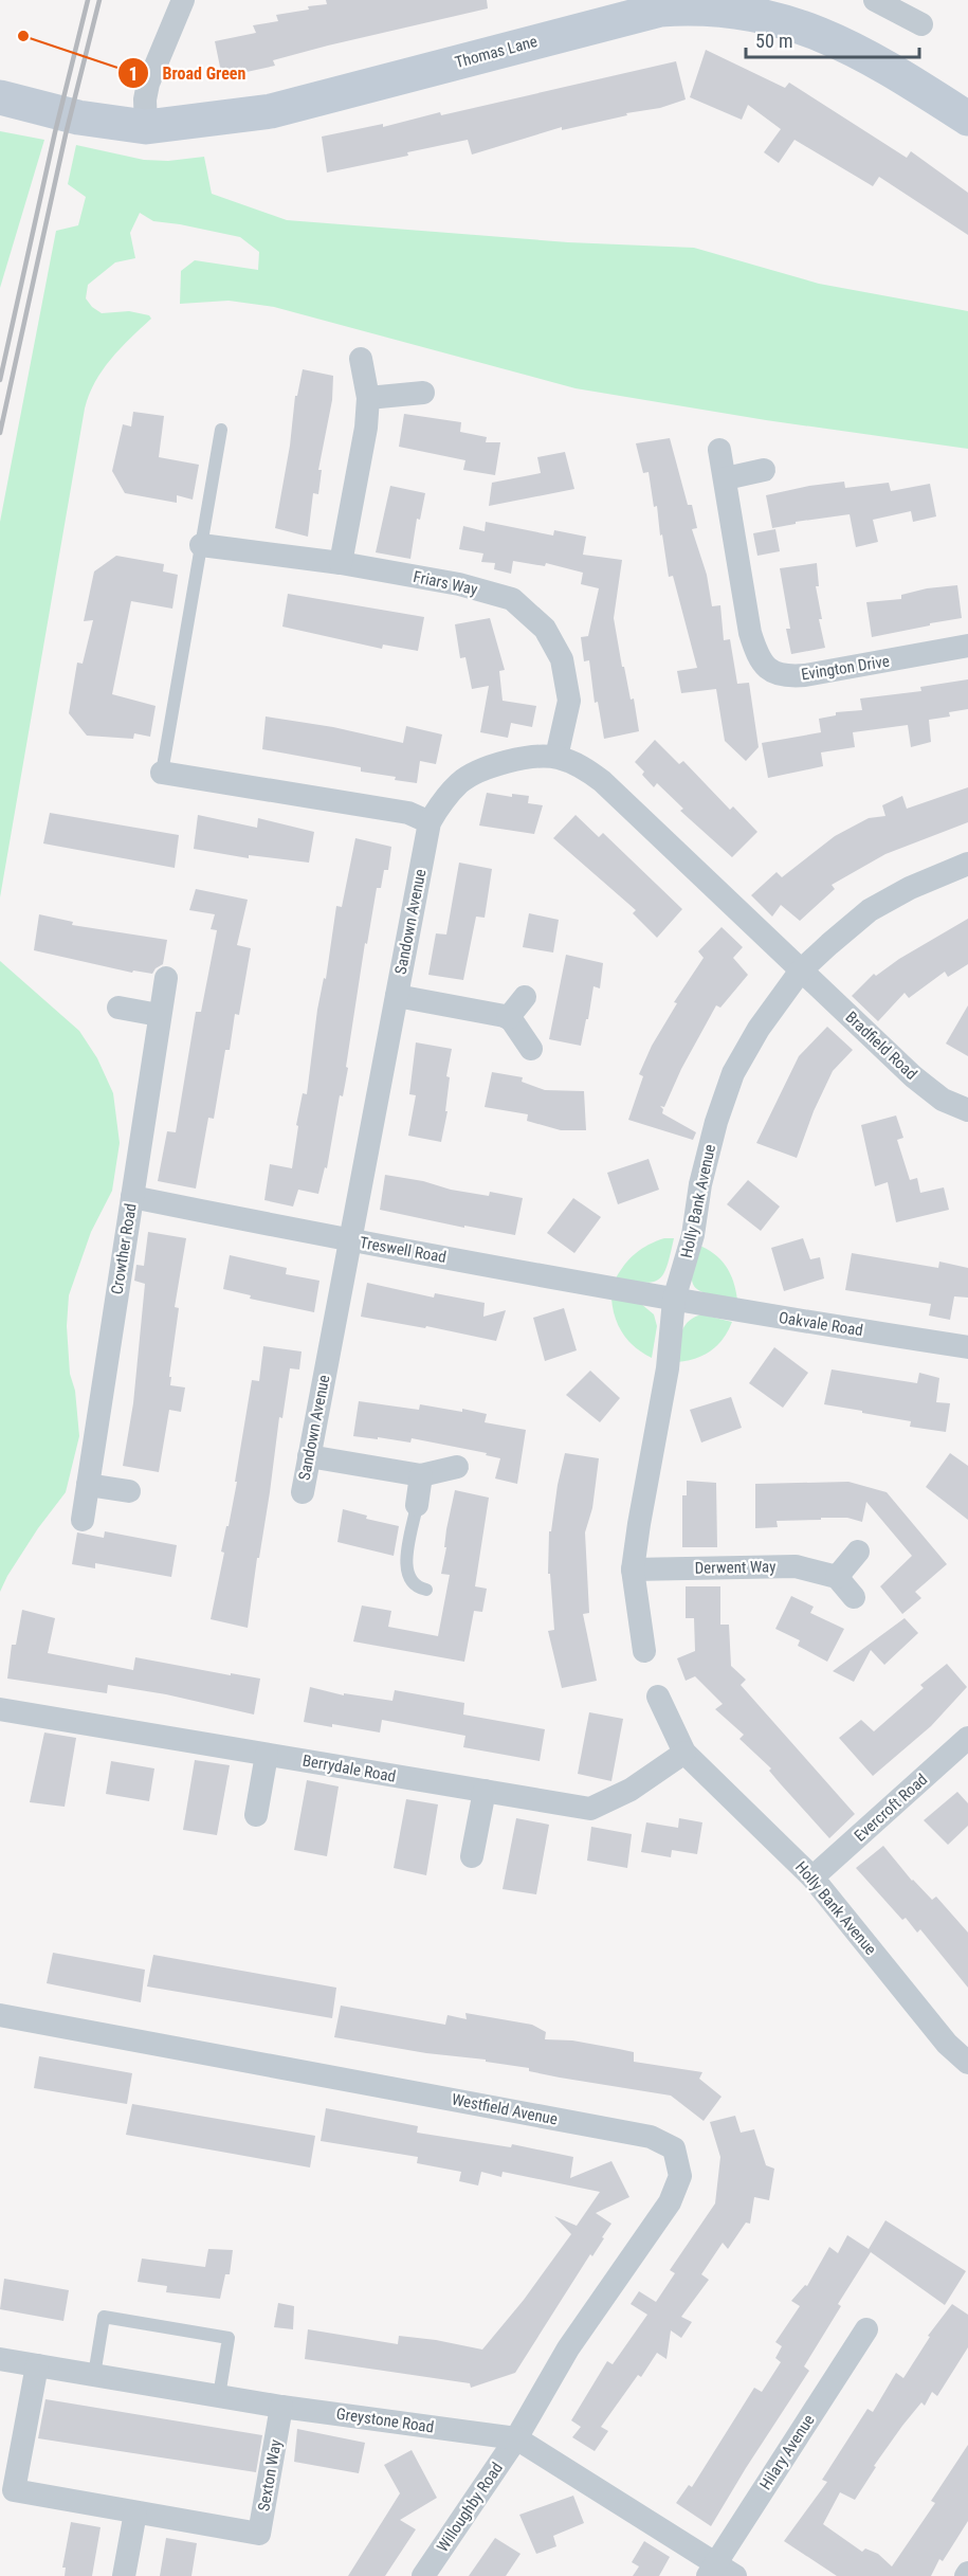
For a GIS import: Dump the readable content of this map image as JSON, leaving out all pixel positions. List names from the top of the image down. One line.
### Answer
{"streets":{"street":["Thomas Lane","Friars Way","Evington Drive","Sandown Avenue","Bradfield Road","Holly Bank Avenue","Crowther Road","Treswell Road","Oakvale Road","Derwent Way","Berrydale Road","Evercroft Road","Westfield Avenue","Greystone Road","Hilary Avenue","Sexton Way","Willoughby Road"]},"crossings":[["Friars Way","Sandown Avenue"],["Sandown Avenue","Bradfield Road"],["Sandown Avenue","Holly Bank Avenue"],["Sandown Avenue","Treswell Road"],["Bradfield Road","Holly Bank Avenue"],["Holly Bank Avenue","Treswell Road"],["Holly Bank Avenue","Oakvale Road"],["Holly Bank Avenue","Derwent Way"],["Holly Bank Avenue","Berrydale Road"],["Holly Bank Avenue","Evercroft Road"],["Crowther Road","Treswell Road"],["Treswell Road","Oakvale Road"],["Westfield Avenue","Greystone Road"],["Westfield Avenue","Willoughby Road"],["Greystone Road","Hilary Avenue"],["Greystone Road","Sexton Way"],["Greystone Road","Willoughby Road"]],"places":["Broad Green"],"scale_bar":"50 m"}
